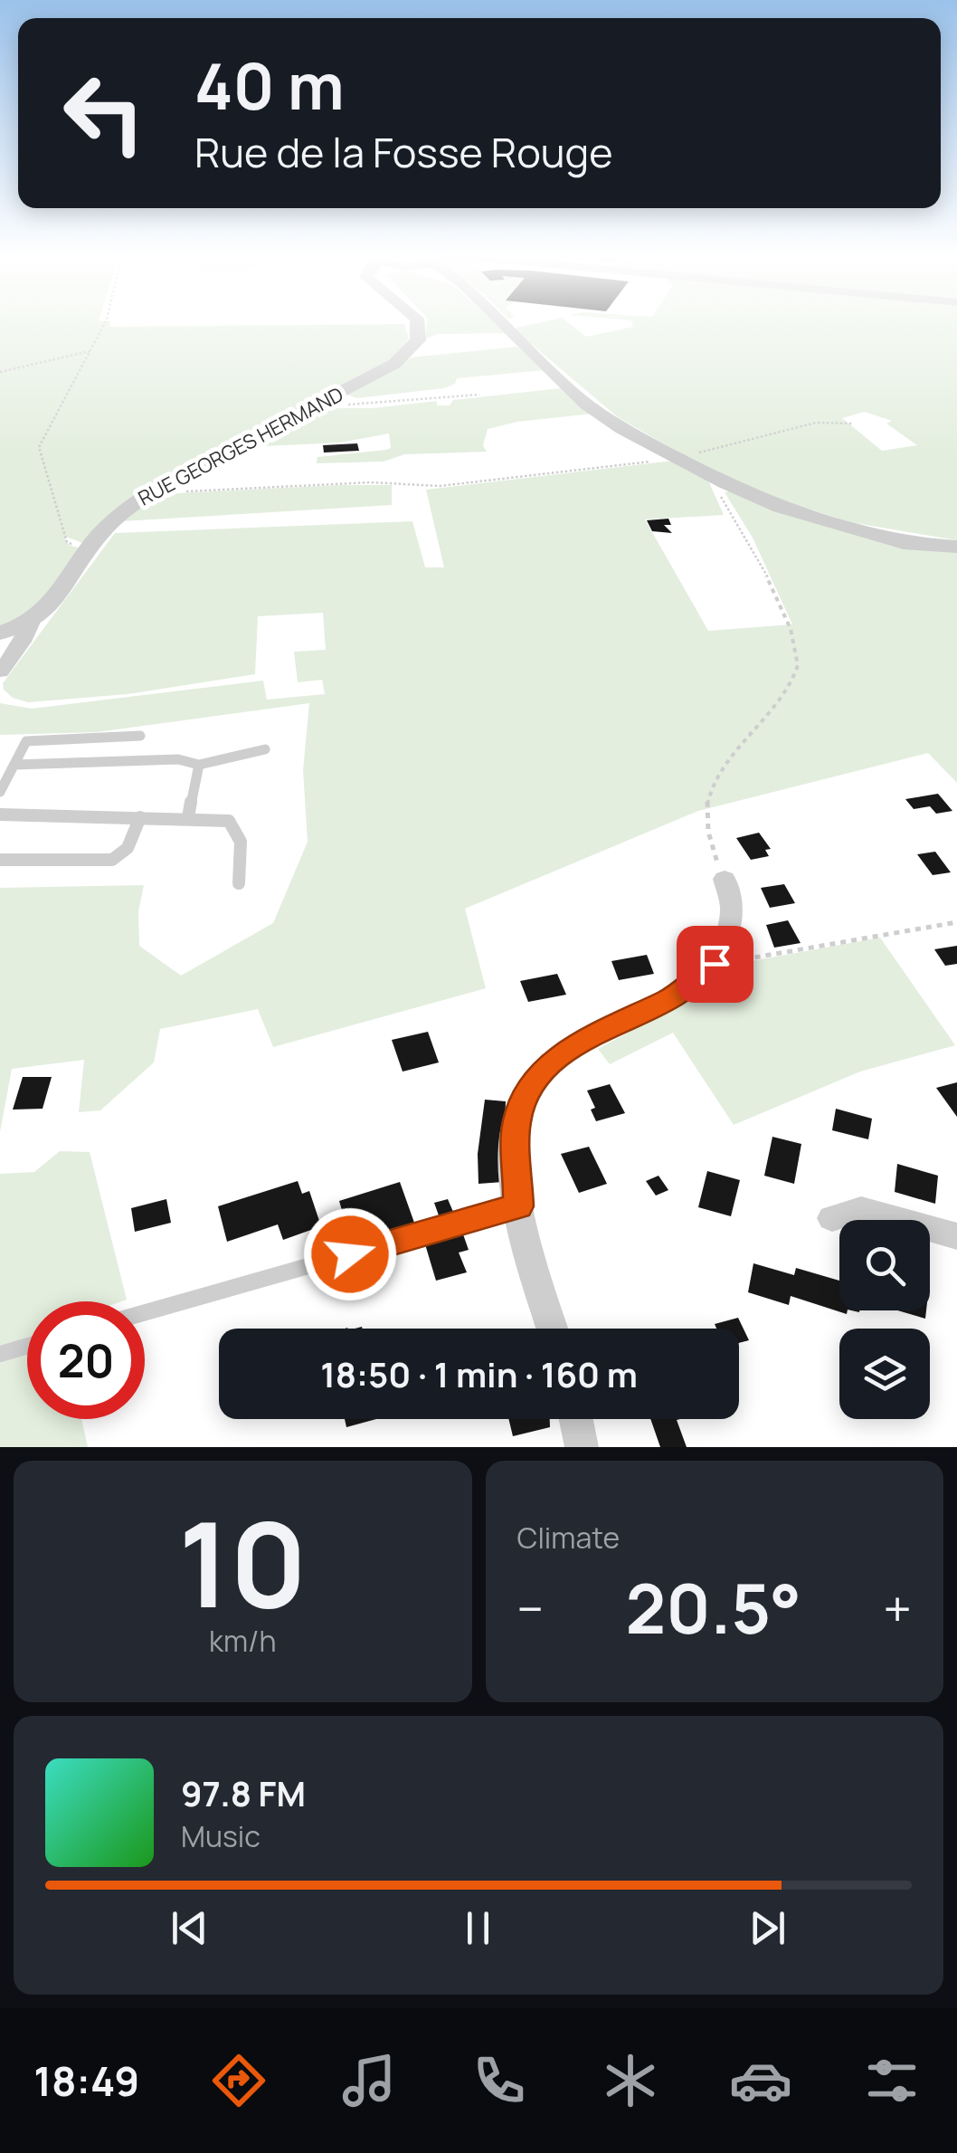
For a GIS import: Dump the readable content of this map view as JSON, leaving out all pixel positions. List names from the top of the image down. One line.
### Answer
{"streets":{"street":["RUE GEORGES HERMAND"]},"page":{"turn":["40 m","Rue de la Fosse Rouge"],"limit":"20","trip":"18:50 · 1 min · 160 m","tile":[["10","km/h"],"Climate"],"heat":["−","20.5°","+"],"song":["97.8 FM","Music"],"tabs":"18:49"}}
